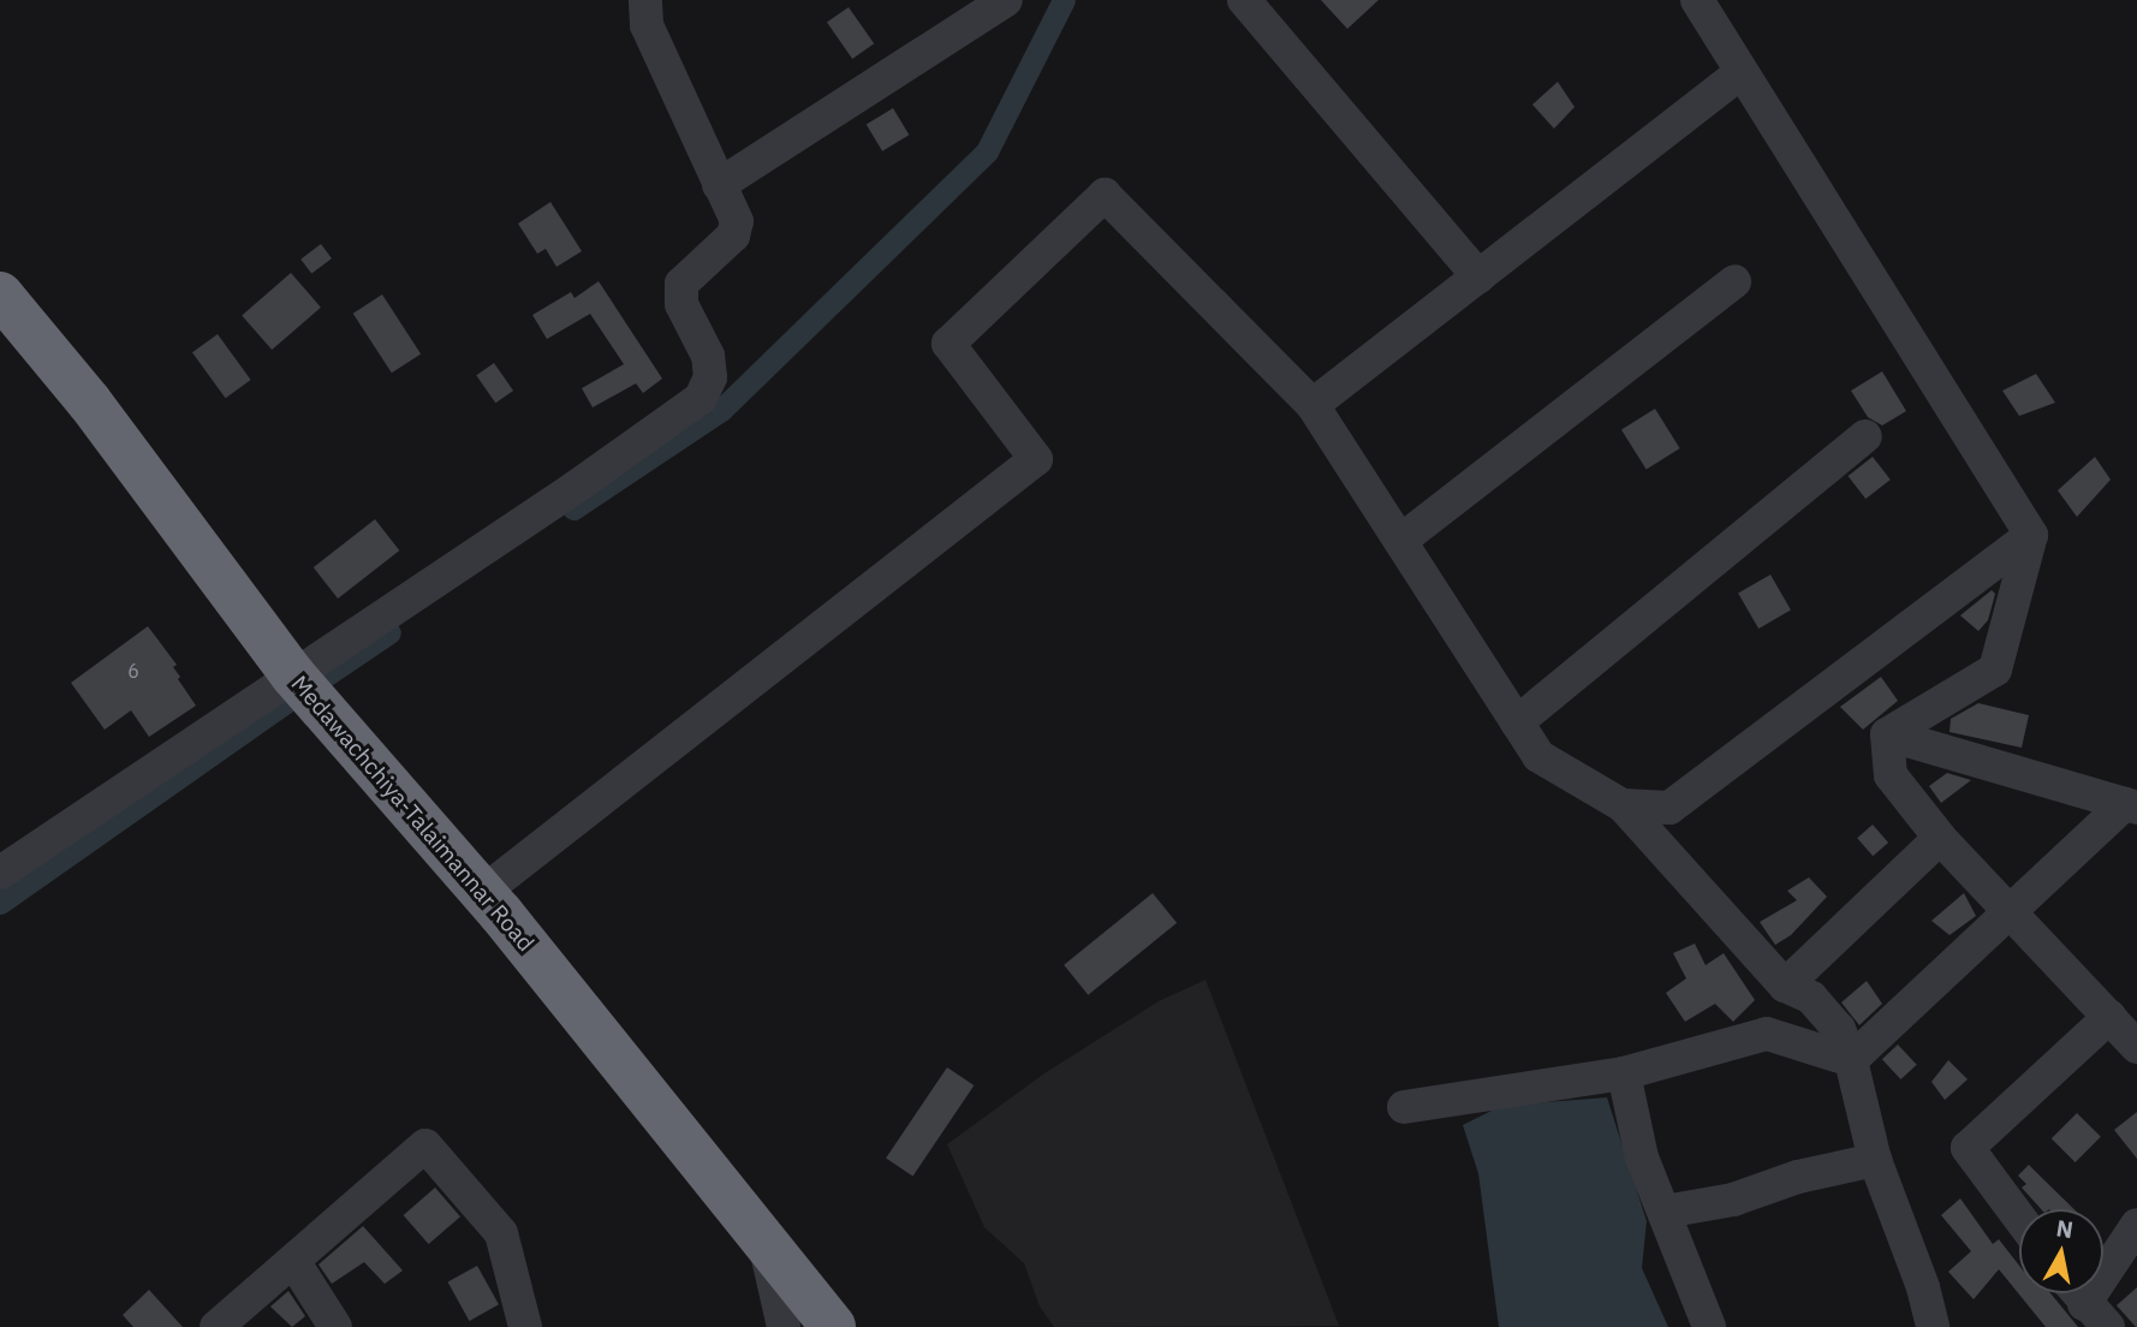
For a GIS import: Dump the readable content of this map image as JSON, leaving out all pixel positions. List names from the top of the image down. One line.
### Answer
{"streets":{"highway":["Medawachchiya-Talaimannar Road"]},"house_numbers":["6"],"north":"top"}
